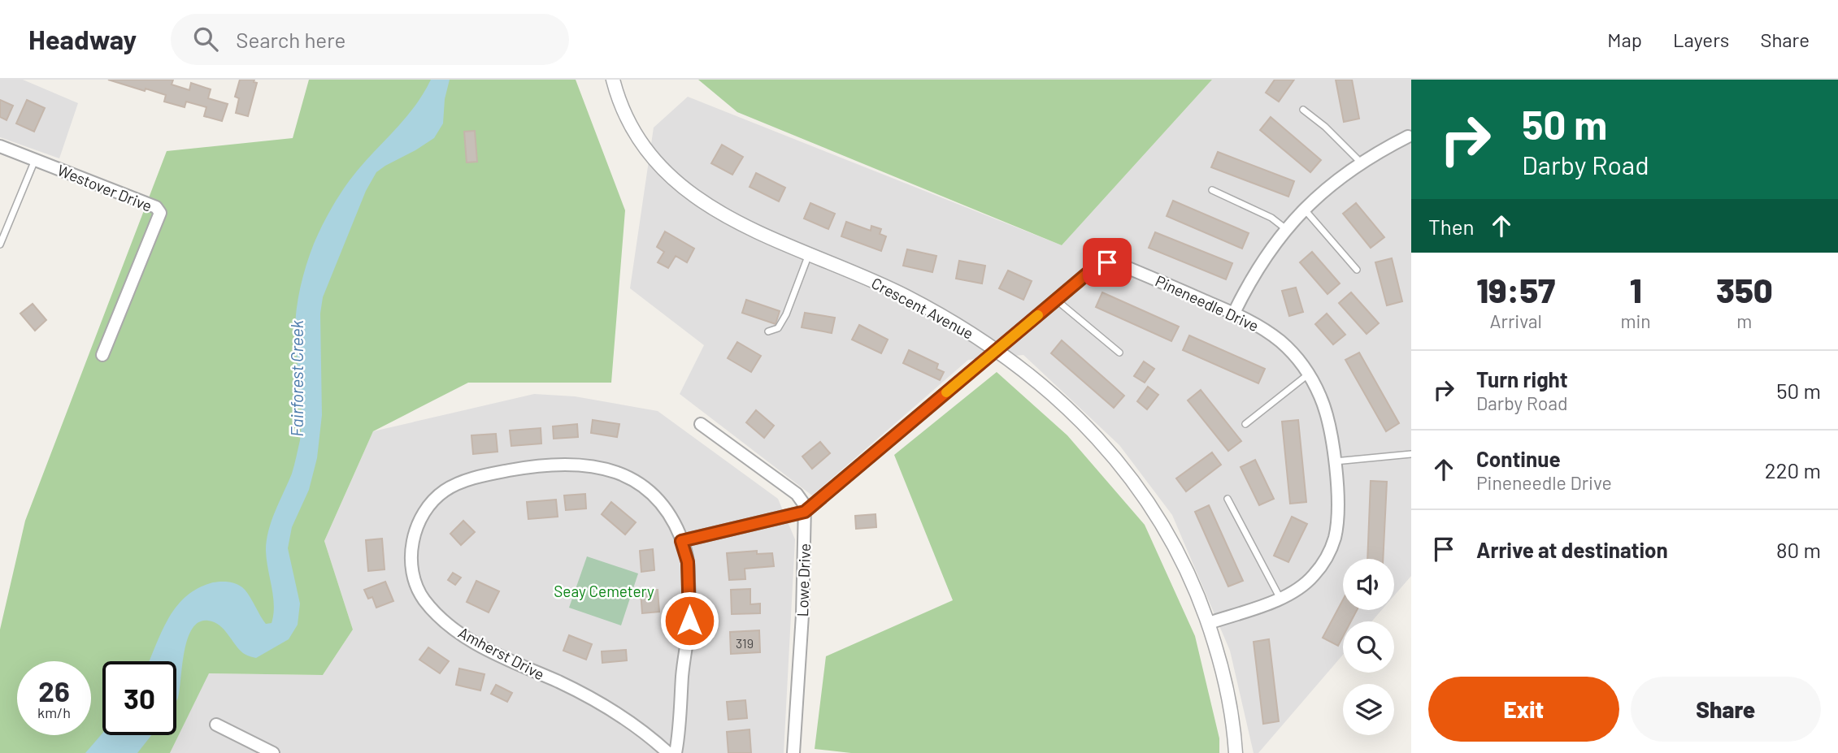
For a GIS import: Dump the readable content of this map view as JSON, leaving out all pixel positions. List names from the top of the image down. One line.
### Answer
{"streets":{"street":["Westover Drive","Pineneedle Drive","Crescent Avenue","Lowe Drive","Amherst Drive"]},"crossings":[["Pineneedle Drive","Crescent Avenue"],["Pineneedle Drive","Lowe Drive"]],"water":["Fairforest Creek"],"parks":["Seay Cemetery"],"house_numbers":["319"],"page":{"header":"Headway","search":"Search here","nav":["Map","Layers","Share"],"turn":["50 m","Darby Road"],"then":"Then","eta":["19:57","Arrival","1","min","350","m"],"list":[{"name":"Turn right","note":"Darby Road","value":"50 m"},{"name":"Continue","note":"Pineneedle Drive","value":"220 m"},{"name":"Arrive at destination","value":"80 m"}],"speed":"26 km/h","limit":"30","buttons":["Exit","Share"]}}
